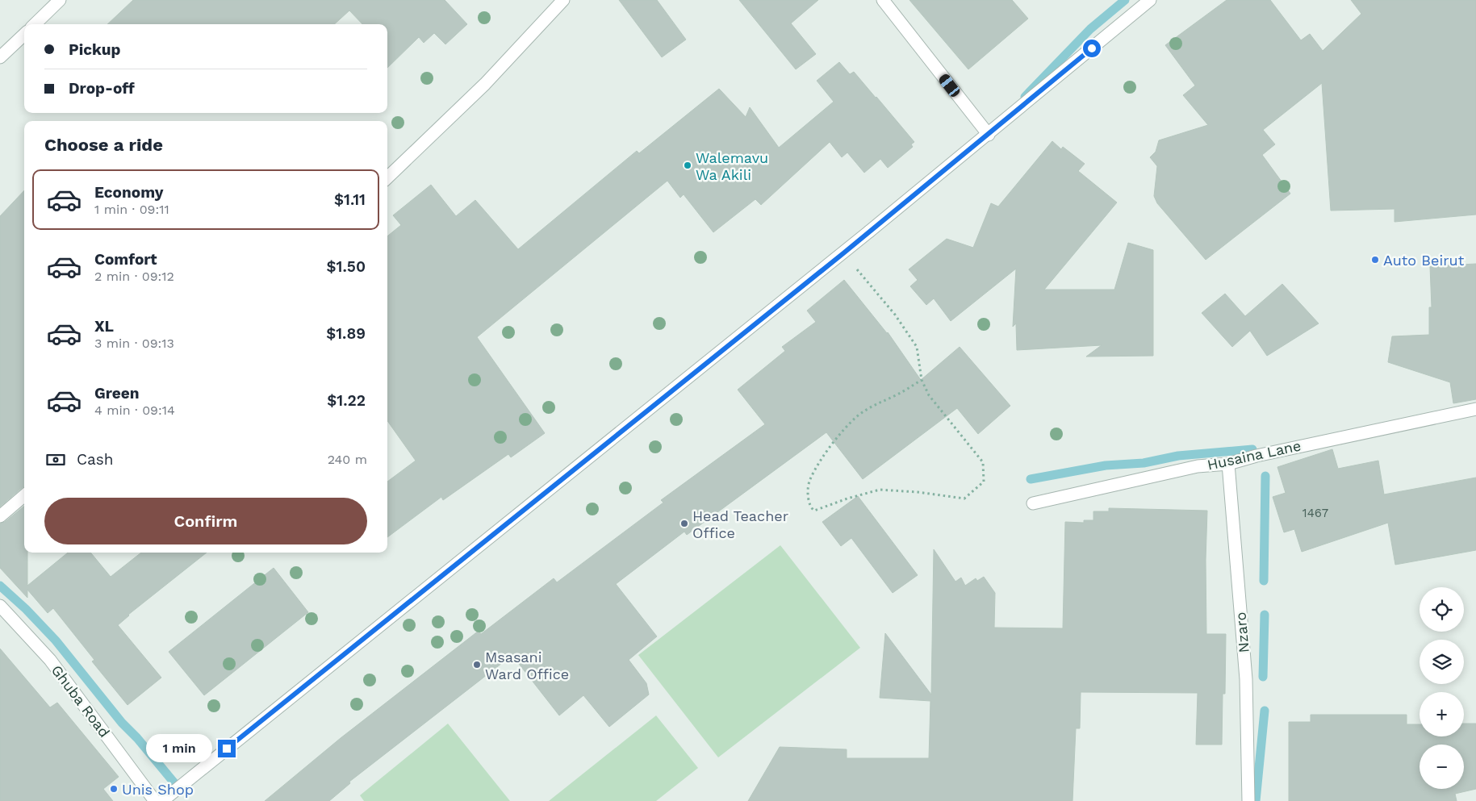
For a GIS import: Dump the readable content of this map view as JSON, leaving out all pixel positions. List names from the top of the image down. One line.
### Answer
{"streets":{"street":["Husaina Lane","Nzaro","Ghuba Road"]},"crossings":[["Husaina Lane","Nzaro"]],"places":["Walemavu Wa Akili","Auto Beirut","Head Teacher Office","Msasani Ward Office","Unis Shop"],"house_numbers":["1467"],"page":{"banner":["Pickup","Drop-off"],"heading":"Choose a ride","list":[{"name":"Economy","note":"1 min · 09:11","value":"$1.11"},{"name":"Comfort","note":"2 min · 09:12","value":"$1.50"},{"name":"XL","note":"3 min · 09:13","value":"$1.89"},{"name":"Green","note":"4 min · 09:14","value":"$1.22"}],"pay":["Cash","240 m"],"buttons":"Confirm","map_buttons":["+","−"],"bubble":"1 min"}}
